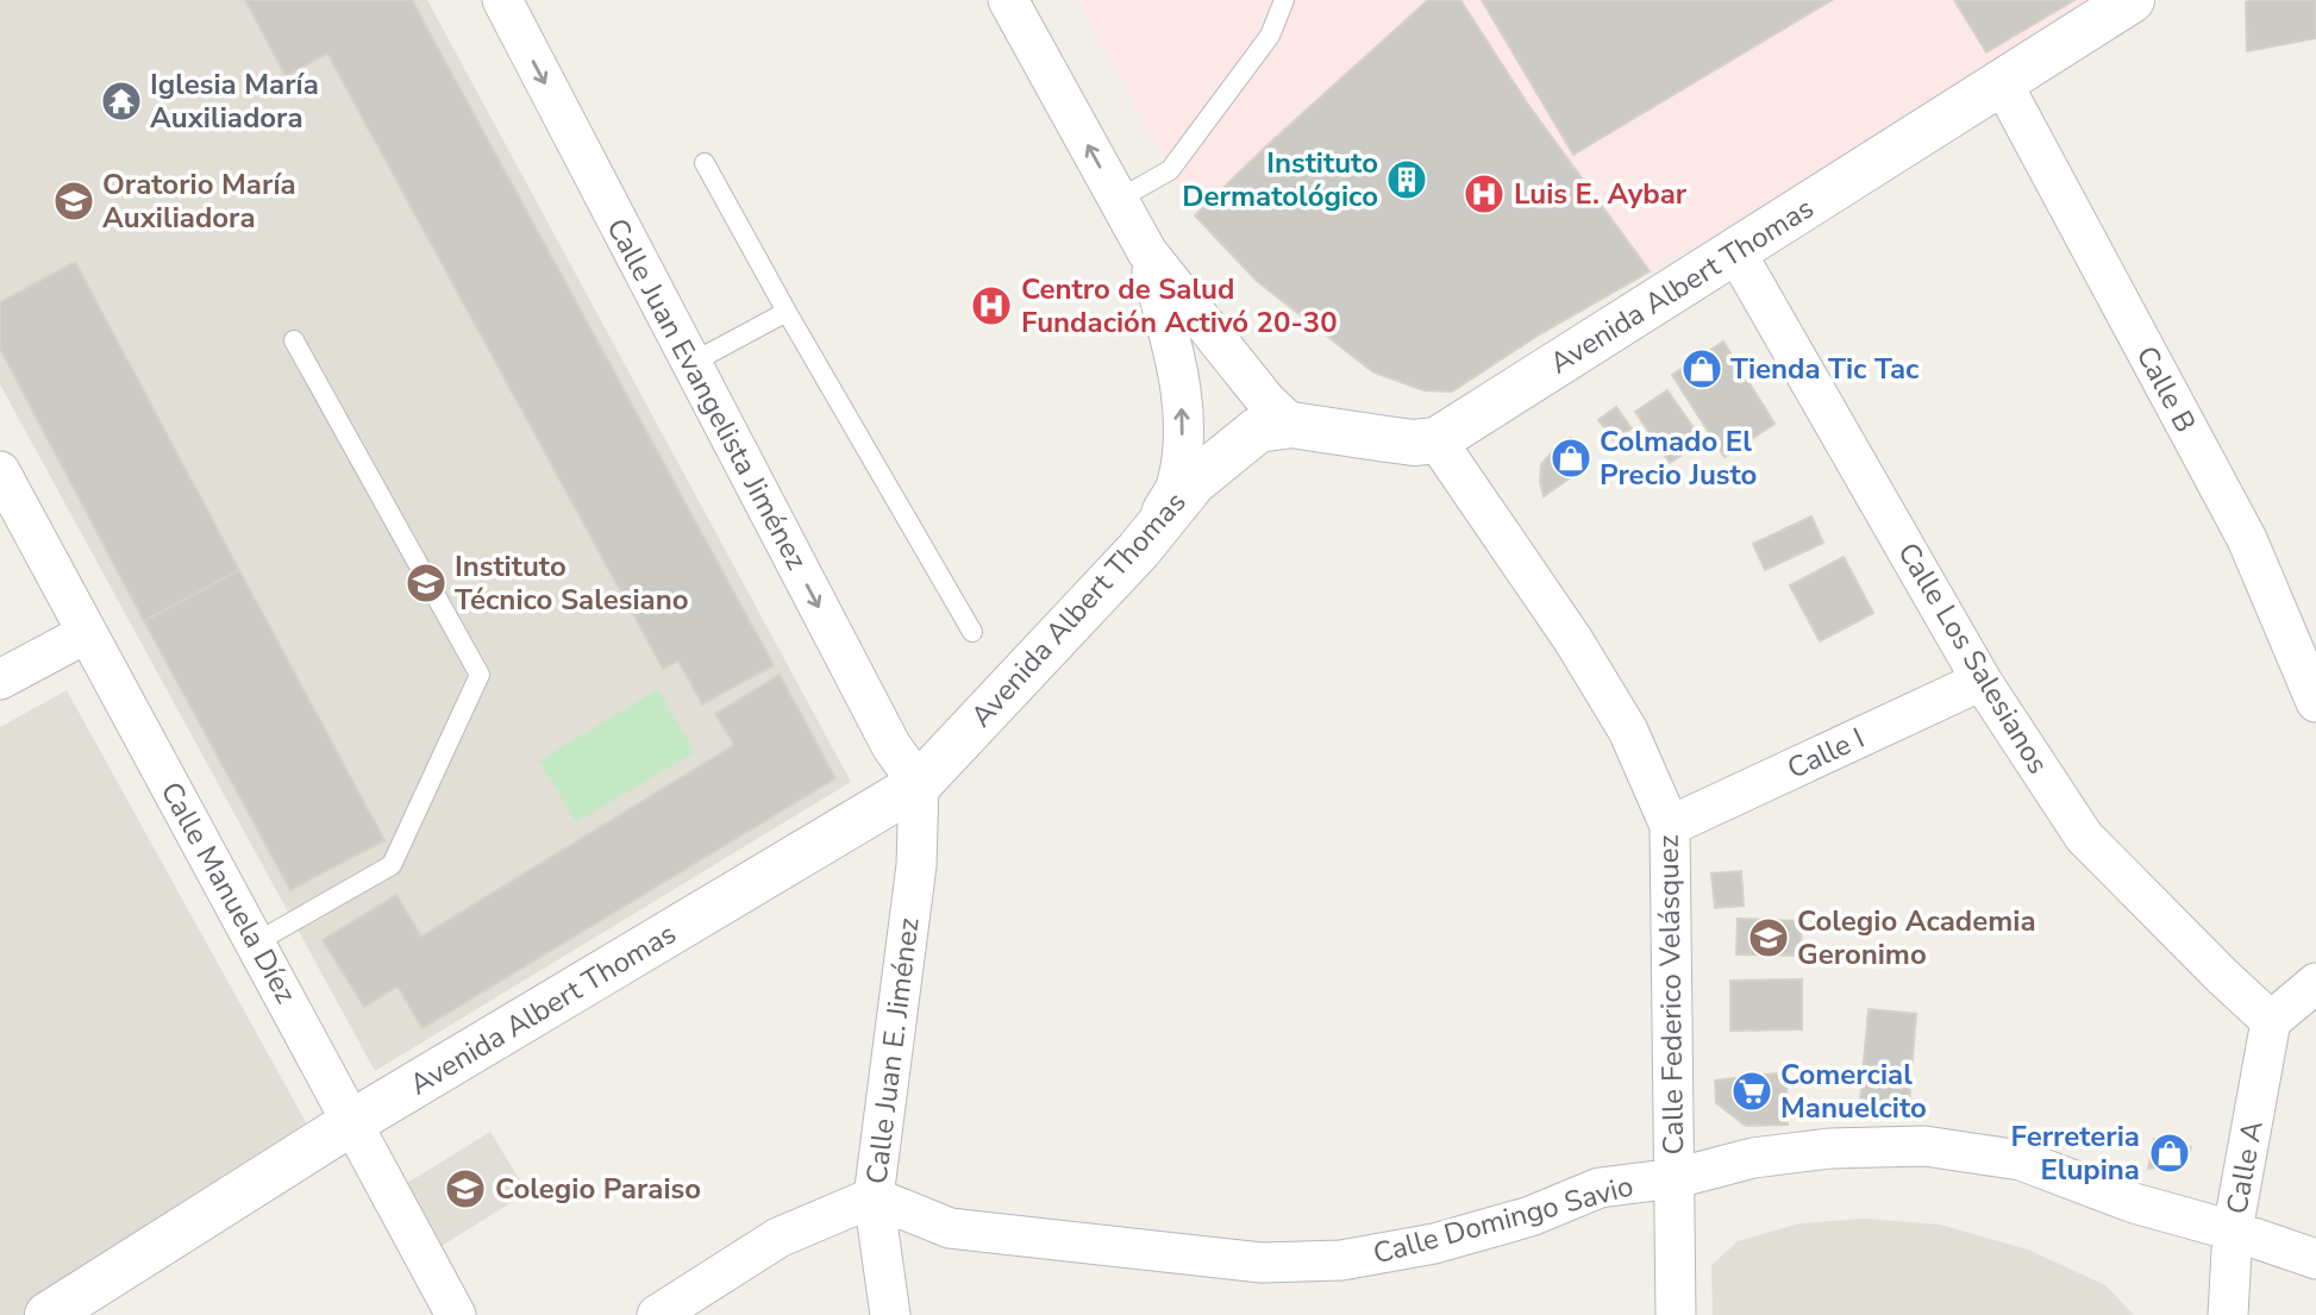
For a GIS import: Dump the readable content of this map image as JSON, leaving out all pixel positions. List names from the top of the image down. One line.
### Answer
{"streets":{"main road":["Avenida Albert Thomas"],"street":["Calle B","Calle Juan Evangelista Jiménez","Calle Los Salesianos","Calle I","Calle Manuela Díez","Calle Federico Velásquez","Calle Juan E. Jiménez","Calle A","Calle Domingo Savio"]},"crossings":[["Avenida Albert Thomas","Calle B"],["Avenida Albert Thomas","Calle Juan Evangelista Jiménez"],["Avenida Albert Thomas","Calle Los Salesianos"],["Avenida Albert Thomas","Calle Manuela Díez"],["Avenida Albert Thomas","Calle Federico Velásquez"],["Avenida Albert Thomas","Calle Juan E. Jiménez"],["Calle Juan Evangelista Jiménez","Calle Juan E. Jiménez"],["Calle Los Salesianos","Calle I"],["Calle Los Salesianos","Calle A"],["Calle I","Calle Federico Velásquez"],["Calle Federico Velásquez","Calle Domingo Savio"],["Calle Juan E. Jiménez","Calle Domingo Savio"],["Calle A","Calle Domingo Savio"]],"one_way":["Calle Juan Evangelista Jiménez"],"places":{"temple":["Iglesia María Auxiliadora"],"building":["Instituto Dermatológico"],"hospital":["Luis E. Aybar","Centro de Salud Fundación Activó 20-30"],"school or university":["Oratorio María Auxiliadora","Instituto Técnico Salesiano","Colegio Academia Geronimo","Colegio Paraiso"],"shop":["Tienda Tic Tac","Colmado El Precio Justo","Ferreteria Elupina"],"supermarket":["Comercial Manuelcito"]}}
